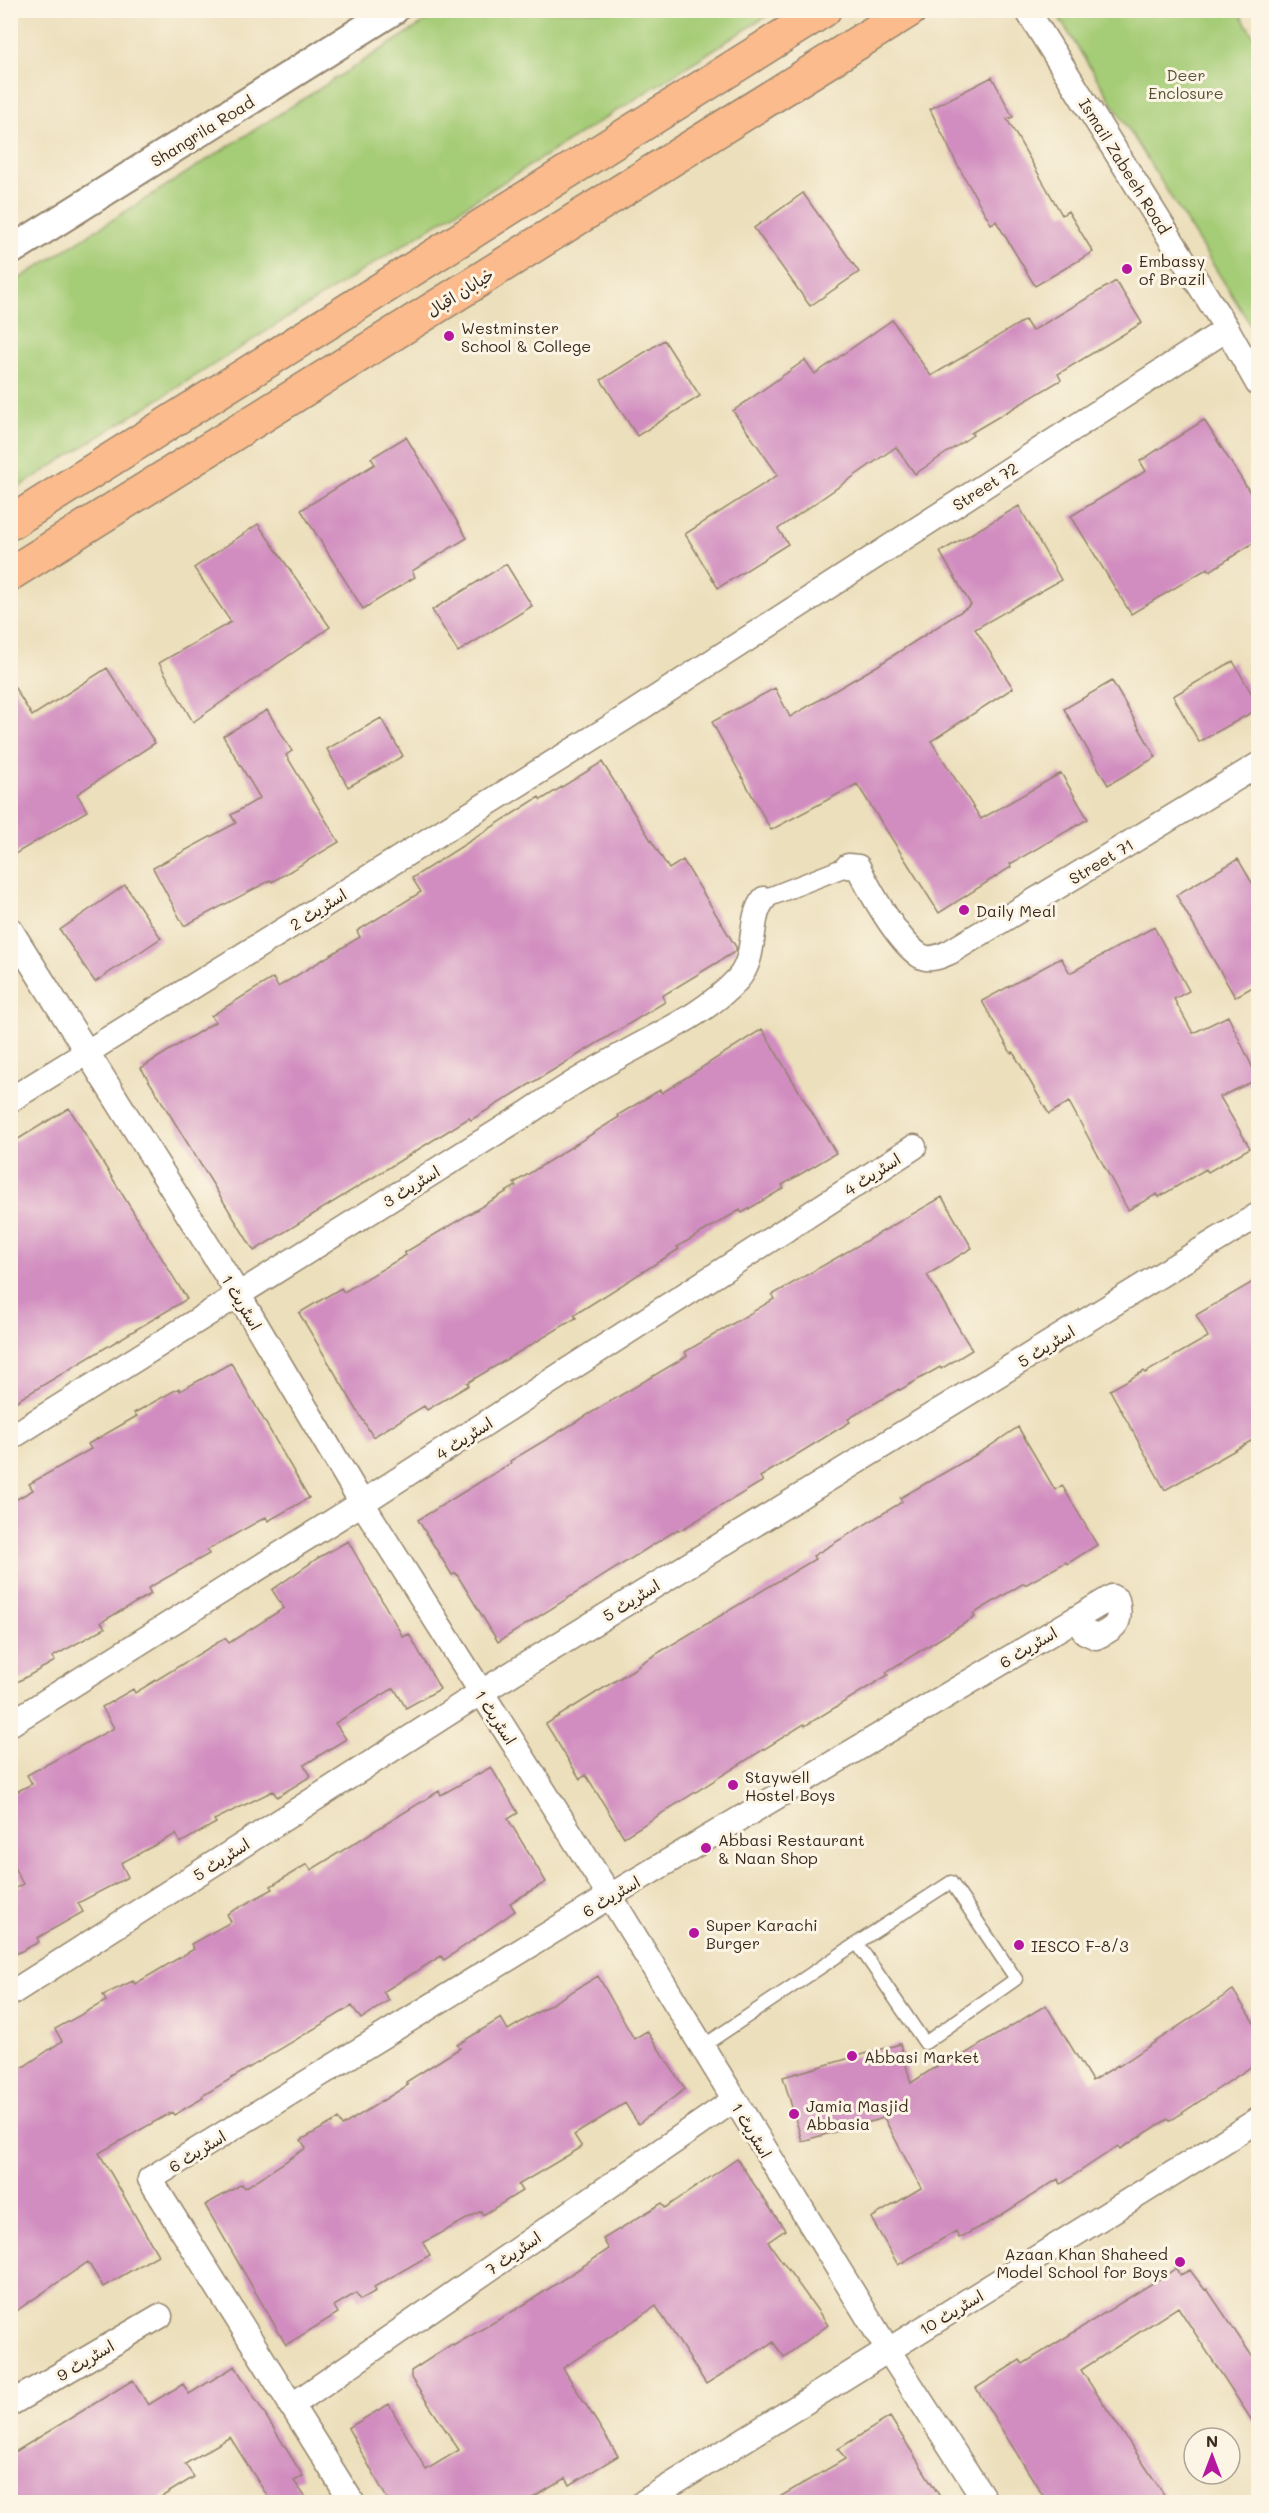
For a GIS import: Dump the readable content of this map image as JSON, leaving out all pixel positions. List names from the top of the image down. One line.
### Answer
{"streets":{"main road":["خیابان اقبال"],"street":["Shangrila Road","Ismail Zabeeh Road","Street 72","Street 71","اسٹریٹ 2","اسٹریٹ 4","اسٹریٹ 3","اسٹریٹ 1","اسٹریٹ 5","اسٹریٹ 6","اسٹریٹ 7","اسٹریٹ 10","اسٹریٹ 9"]},"crossings":[["Ismail Zabeeh Road","Street 72"],["Street 72","اسٹریٹ 2"],["اسٹریٹ 2","اسٹریٹ 1"],["اسٹریٹ 4","اسٹریٹ 1"],["اسٹریٹ 3","اسٹریٹ 1"],["اسٹریٹ 1","اسٹریٹ 5"],["اسٹریٹ 1","اسٹریٹ 6"],["اسٹریٹ 1","اسٹریٹ 7"],["اسٹریٹ 1","اسٹریٹ 10"],["اسٹریٹ 6","اسٹریٹ 7"]],"parks":["Deer Enclosure"],"places":["Embassy of Brazil","Westminster School & College","Daily Meal","Staywell Hostel Boys","Abbasi Restaurant & Naan Shop","Super Karachi Burger","IESCO F-8/3","Abbasi Market","Jamia Masjid Abbasia","Azaan Khan Shaheed Model School for Boys"],"north":"top"}
